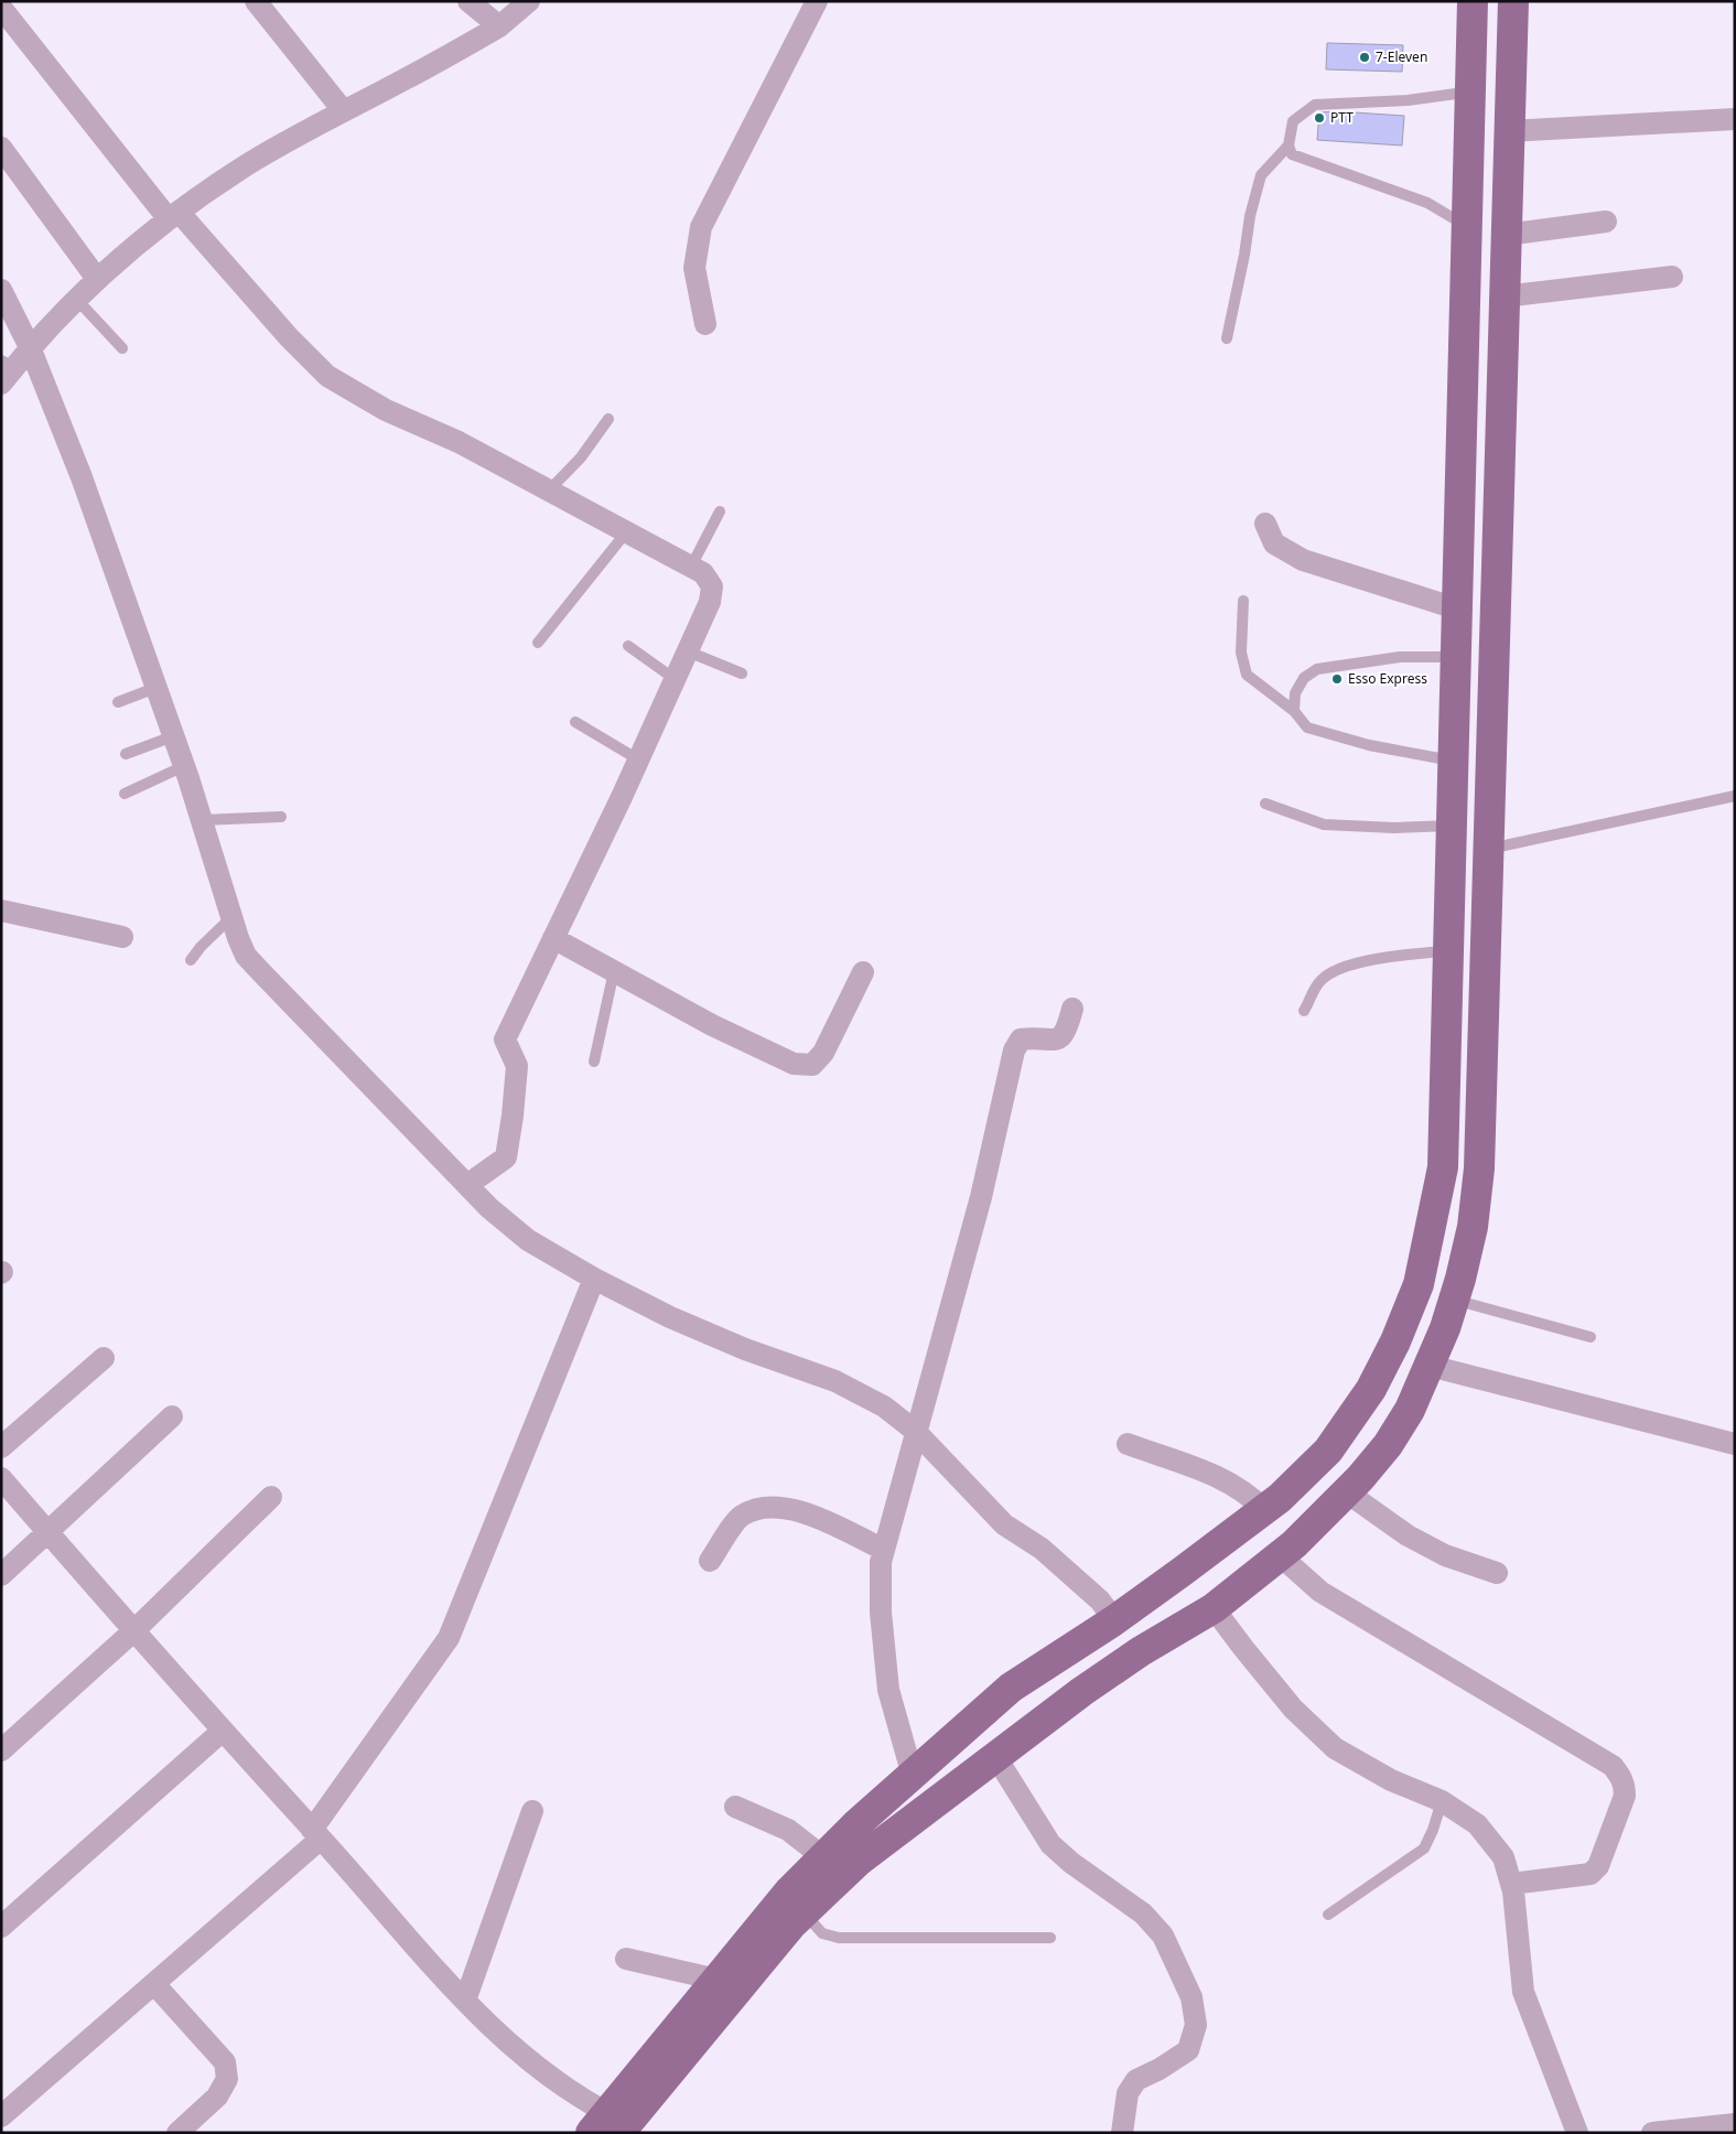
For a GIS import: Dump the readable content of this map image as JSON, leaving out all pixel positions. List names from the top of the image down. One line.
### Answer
{"places":["7-Eleven","PTT","Esso Express"]}
